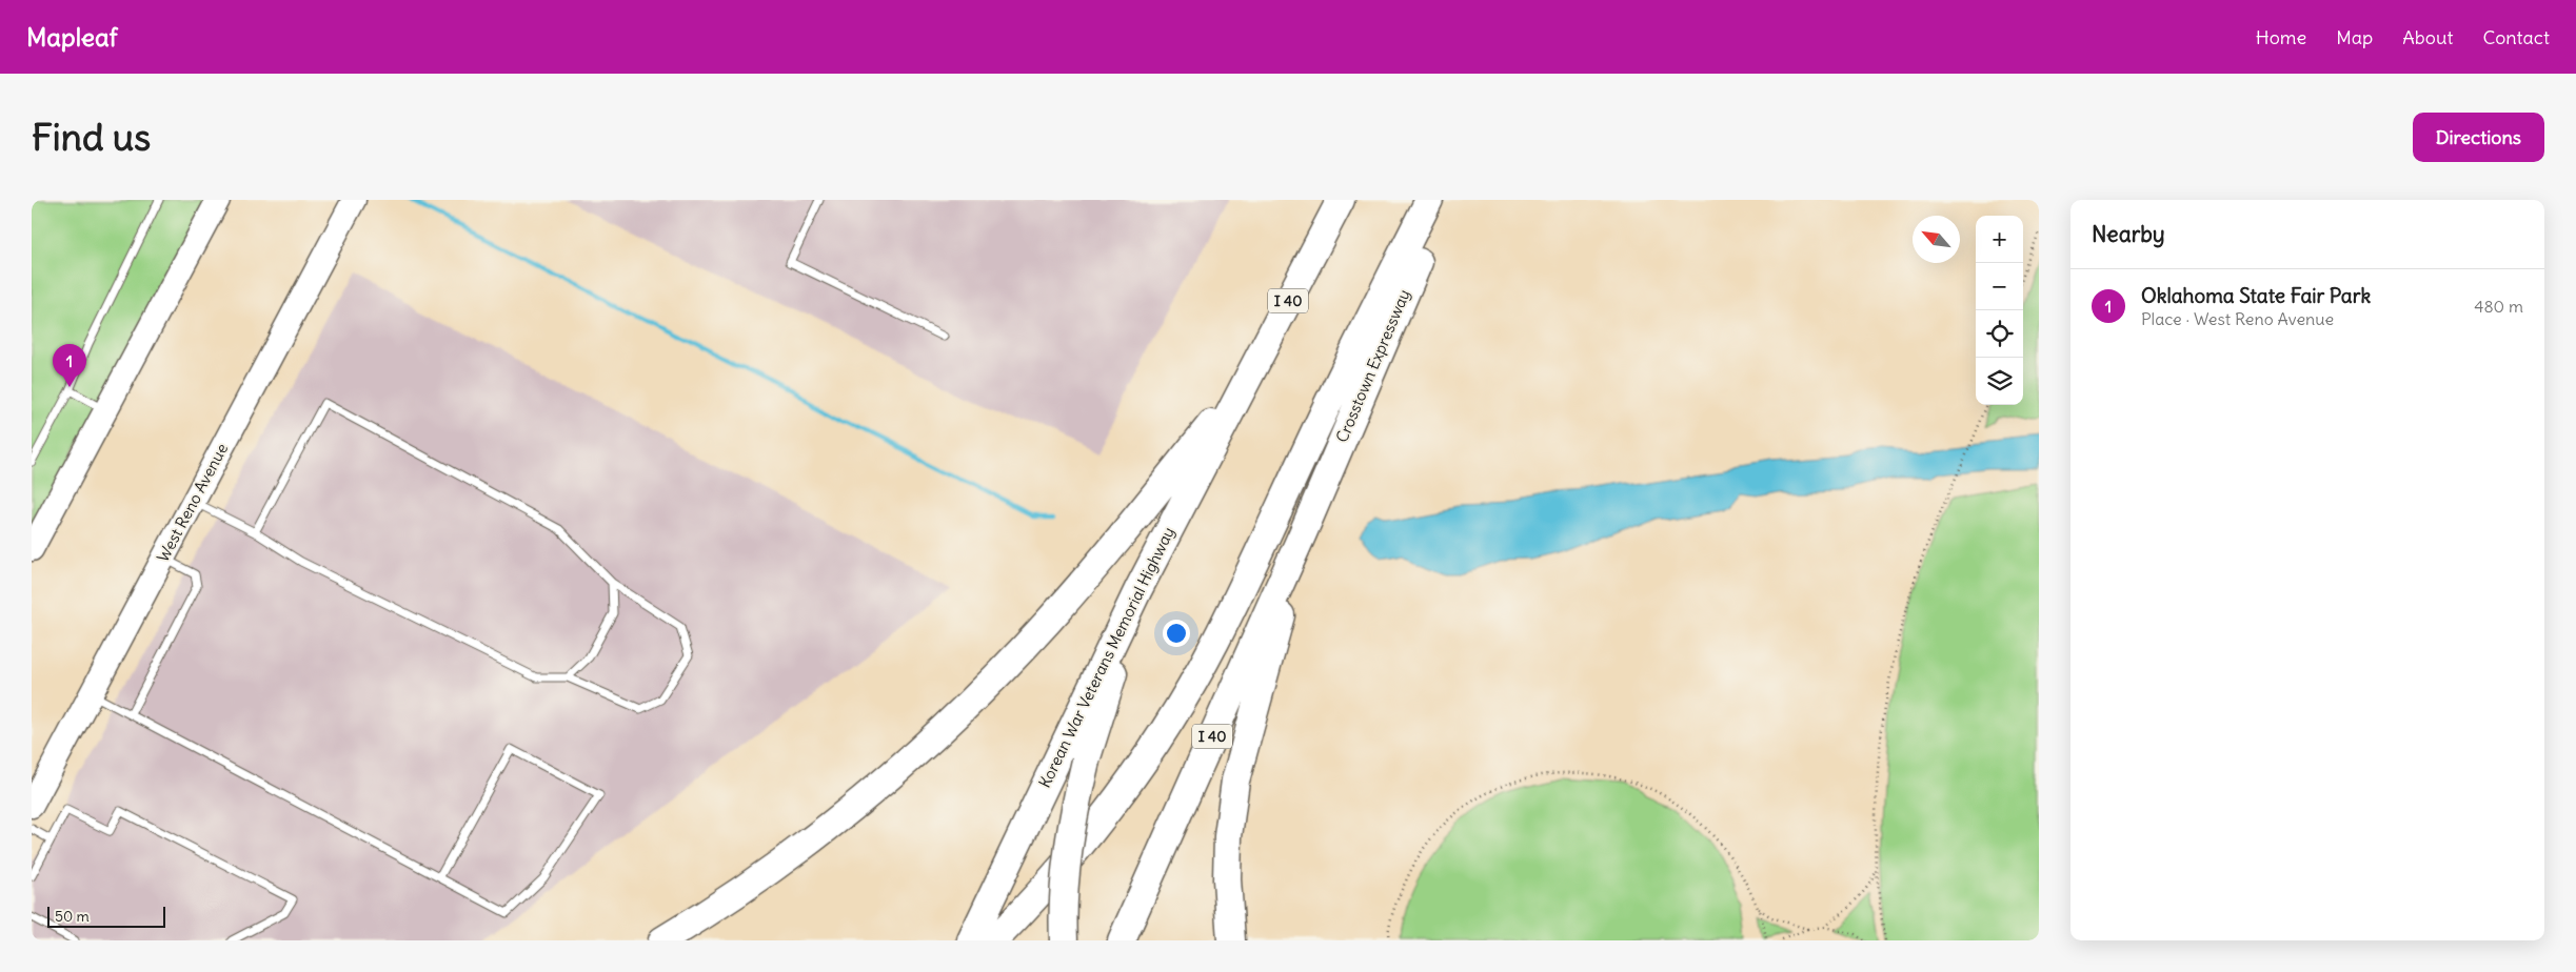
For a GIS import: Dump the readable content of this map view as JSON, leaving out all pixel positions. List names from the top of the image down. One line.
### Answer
{"streets":{"highway":["I 40","Crosstown Expressway","Korean War Veterans Memorial Highway"],"main road":["West Reno Avenue"]},"crossings":[["I 40","Crosstown Expressway"],["I 40","Korean War Veterans Memorial Highway"]],"scale_bar":"50 m","north":"top left","page":{"header":"Mapleaf","nav":["Home","Map","About","Contact"],"buttons":"Directions","title":"Find us","heading":"Nearby","map_buttons":["+","−"],"list":[{"mark":"1","name":"Oklahoma State Fair Park","note":"Place · West Reno Avenue","value":"480 m"}],"pins":"1","scale":"50 m"}}
